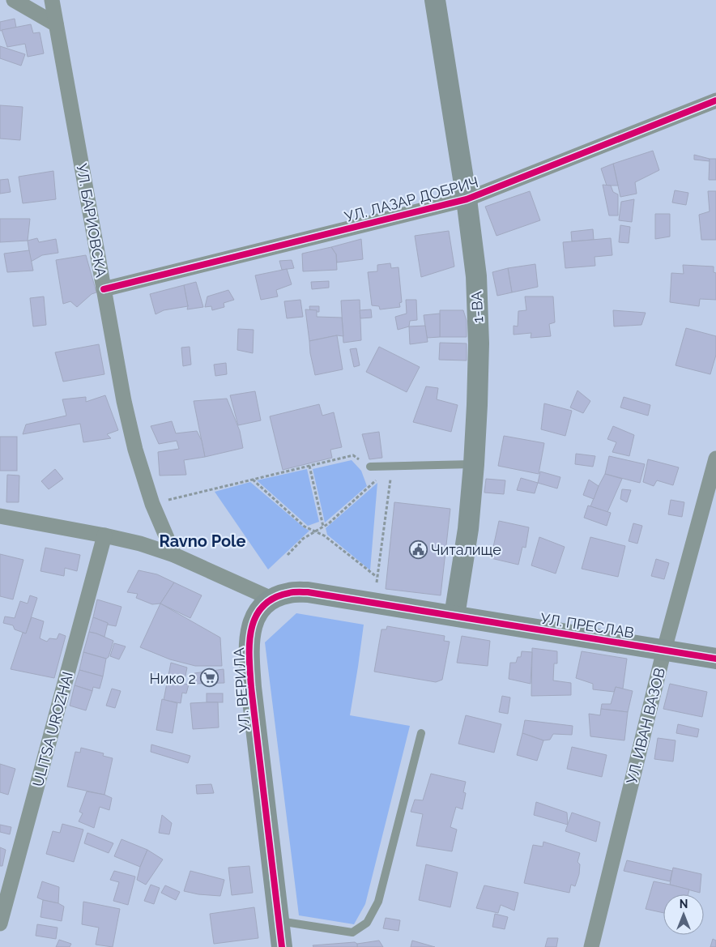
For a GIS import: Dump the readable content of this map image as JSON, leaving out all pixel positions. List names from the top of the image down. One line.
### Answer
{"streets":{"street":["УЛ. ЛАЗАР ДОБРИЧ","УЛ. БАРИОВСКА","1-ВА","УЛ. ПРЕСЛАВ","УЛ. ВЕРИЛА","УЛ. ИВАН ВАЗОВ","ULITSA UROZHAI"]},"crossings":[["УЛ. ЛАЗАР ДОБРИЧ","УЛ. БАРИОВСКА"],["УЛ. ЛАЗАР ДОБРИЧ","1-ВА"],["1-ВА","УЛ. ПРЕСЛАВ"],["УЛ. ПРЕСЛАВ","УЛ. ИВАН ВАЗОВ"]],"districts":["Ravno Pole"],"places":{"public building":["Читалище"],"supermarket":["Нико 2"]},"north":"top"}
